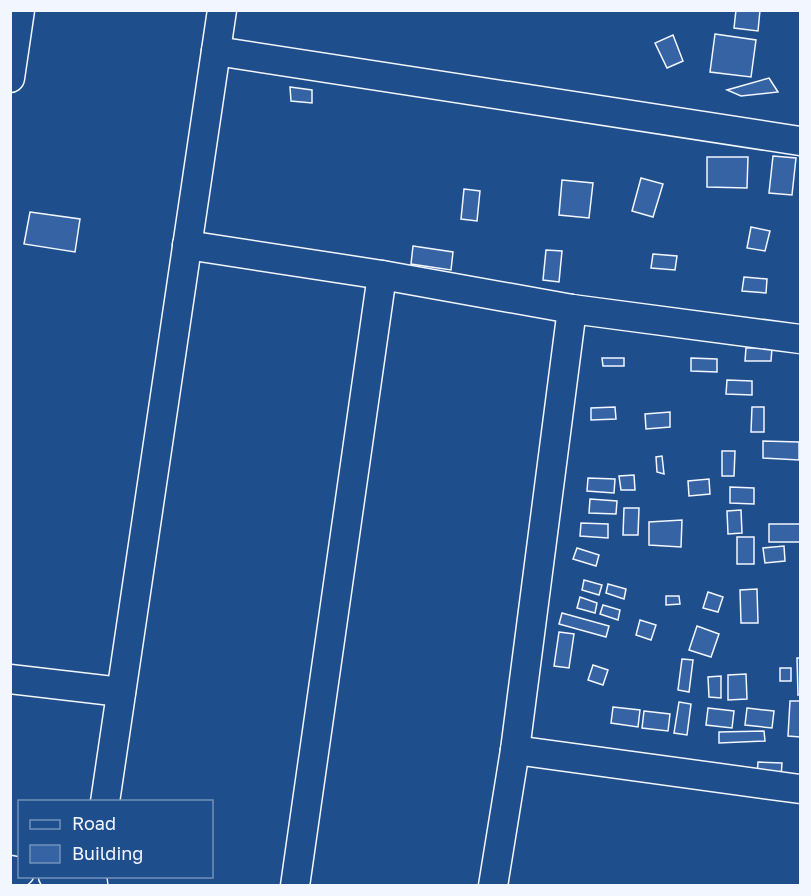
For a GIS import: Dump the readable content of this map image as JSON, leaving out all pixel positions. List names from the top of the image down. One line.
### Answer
{"legend":["Road","Building"]}
